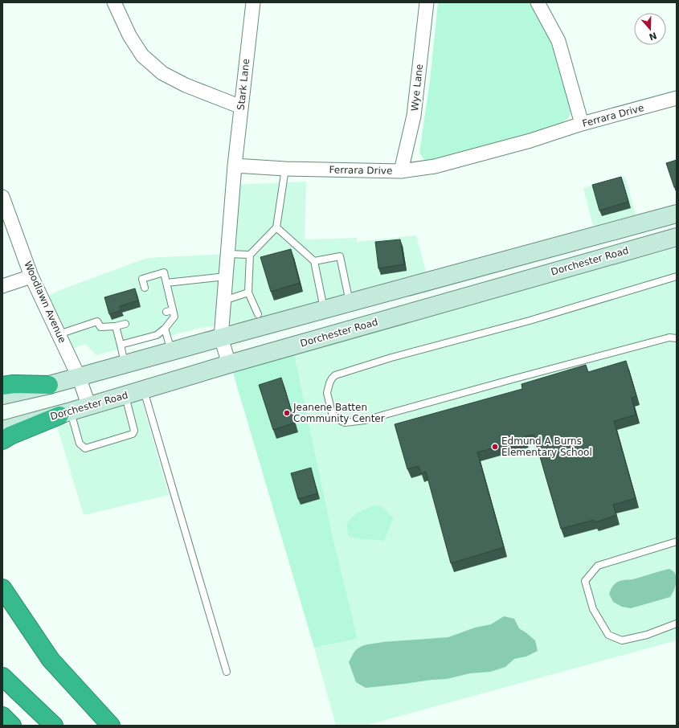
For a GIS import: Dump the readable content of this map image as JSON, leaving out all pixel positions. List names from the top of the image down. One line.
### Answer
{"streets":{"main road":["Dorchester Road"],"street":["Stark Lane","Wye Lane","Ferrara Drive","Woodlawn Avenue"]},"crossings":[["Stark Lane","Ferrara Drive"],["Wye Lane","Ferrara Drive"],["Dorchester Road","Woodlawn Avenue"]],"places":["Jeanene Batten Community Center","Edmund A Burns Elementary School"],"north":"bottom"}
